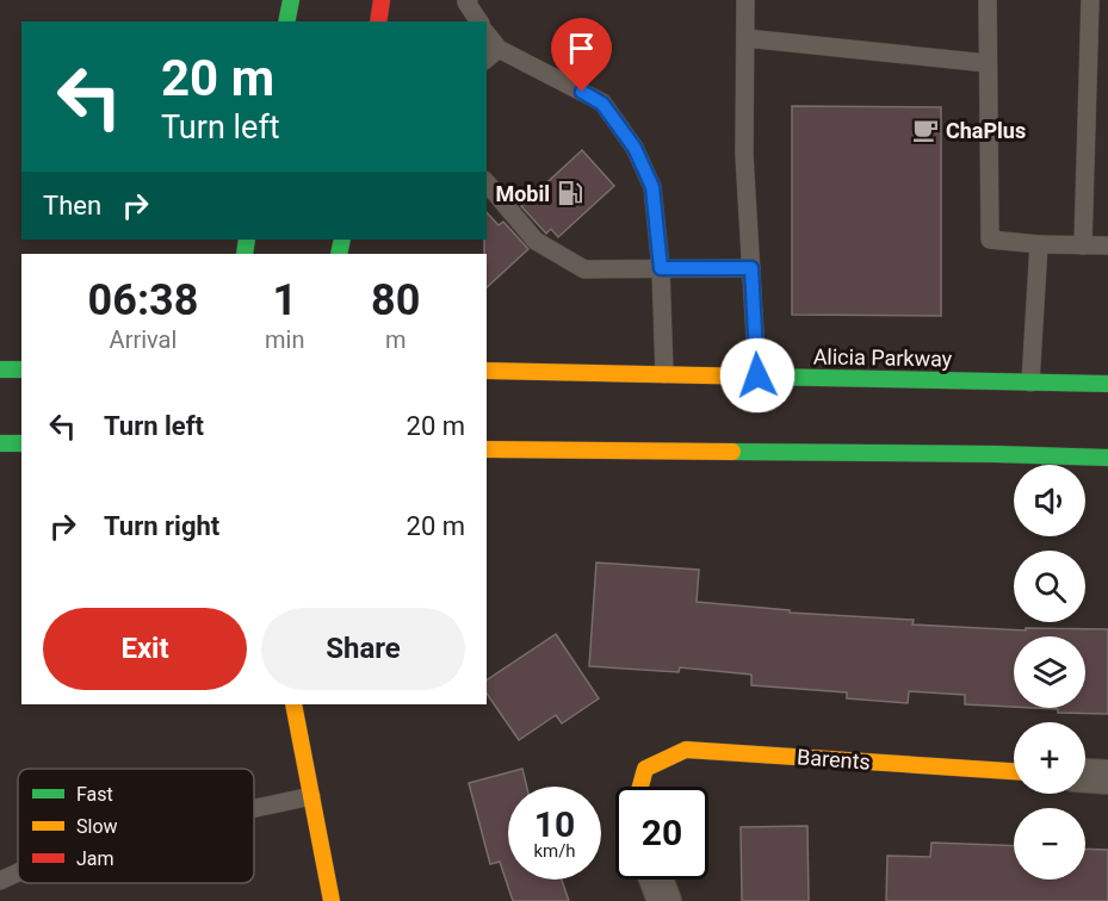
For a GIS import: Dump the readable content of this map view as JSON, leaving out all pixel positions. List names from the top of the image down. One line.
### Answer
{"streets":{"main road":["Alicia Parkway","Barents"]},"places":{"cafe":["ChaPlus"],"fuel station":["Mobil"]},"legend":["Fast","Slow","Jam"],"page":{"turn":["20 m","Turn left"],"then":"Then","eta":["06:38","Arrival","1","min","80","m"],"list":[{"name":"Turn left","value":"20 m"},{"name":"Turn right","value":"20 m"}],"map_buttons":["+","−"],"buttons":["Exit","Share"],"speed":"10 km/h","limit":"20"}}
